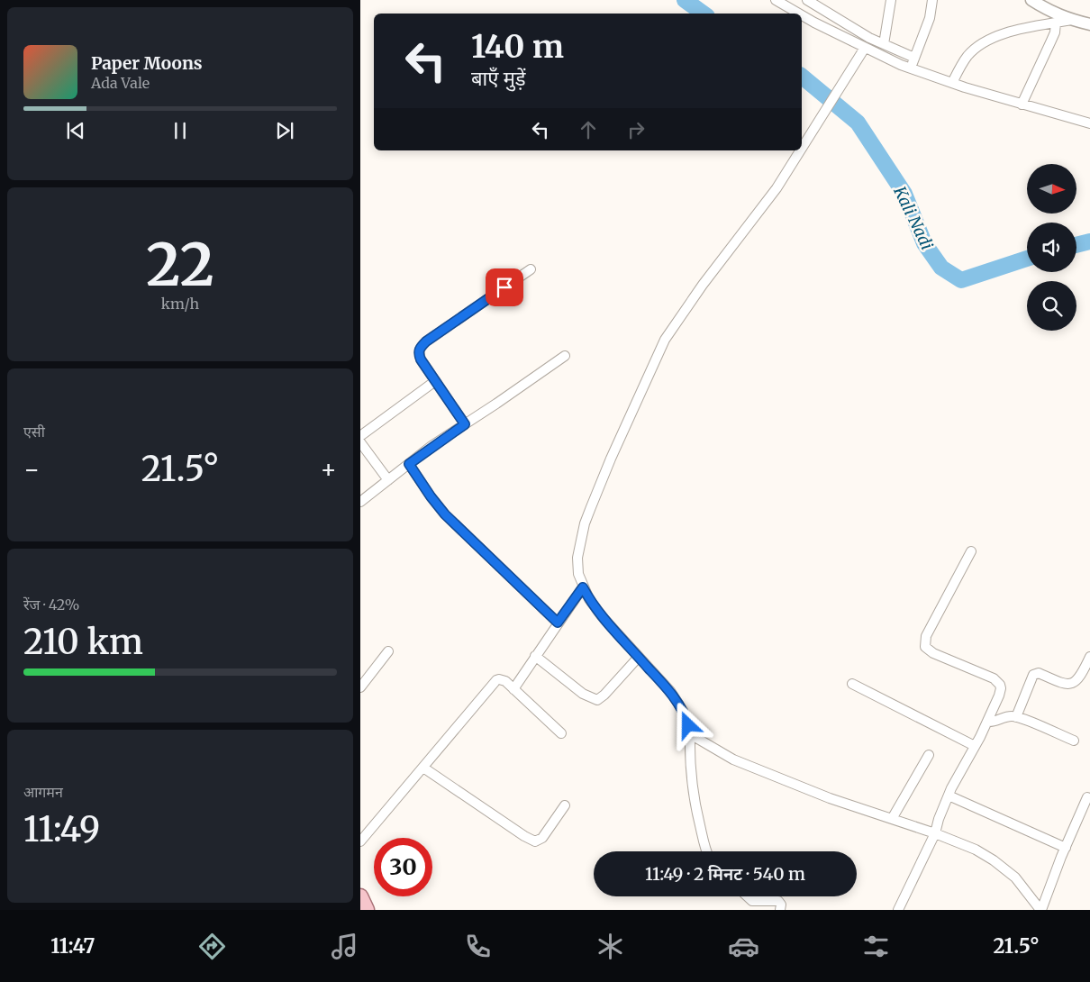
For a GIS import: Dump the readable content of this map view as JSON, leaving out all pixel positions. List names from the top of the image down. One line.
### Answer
{"water":["Kali Nadi"],"north":"right","page":{"turn":["140 m","बाएँ मुड़ें"],"song":["Paper Moons","Ada Vale"],"tile":[["22","km/h"],"एसी",["रेंज · 42%","210 km"],["आगमन","11:49"]],"heat":["−","21.5°","+"],"limit":"30","trip":"11:49 · 2 मिनट · 540 m","tabs":["11:47","21.5°"]}}
